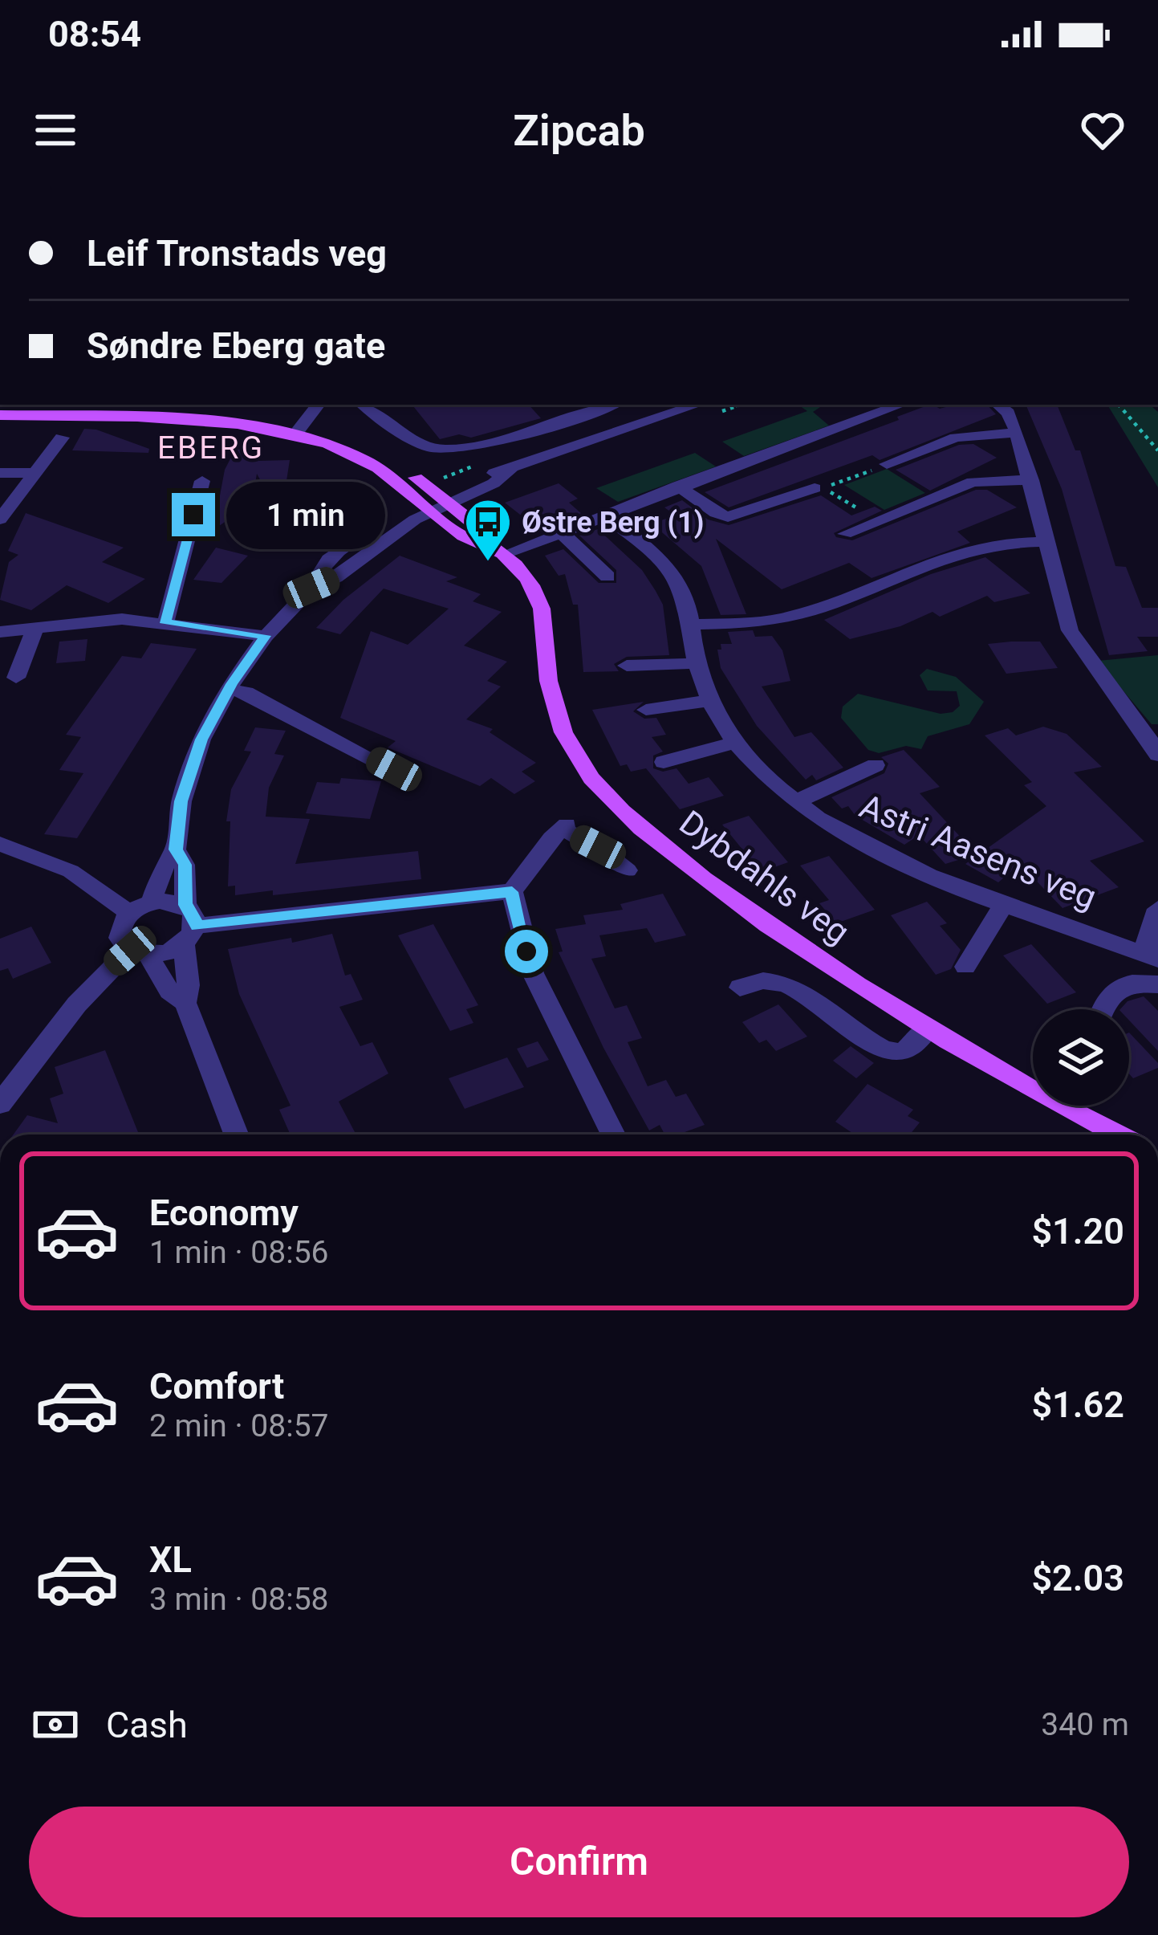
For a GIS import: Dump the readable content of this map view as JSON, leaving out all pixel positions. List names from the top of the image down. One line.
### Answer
{"streets":{"main road":["Dybdahls veg"],"street":["Astri Aasens veg"]},"districts":["EBERG"],"places":{"bus stop":["Østre Berg (1)"]},"page":{"status":"08:54","header":"Zipcab","banner":["Leif Tronstads veg","Søndre Eberg gate"],"bubble":"1 min","list":[{"name":"Economy","note":"1 min · 08:56","value":"$1.20"},{"name":"Comfort","note":"2 min · 08:57","value":"$1.62"},{"name":"XL","note":"3 min · 08:58","value":"$2.03"}],"pay":["Cash","340 m"],"buttons":"Confirm"}}
